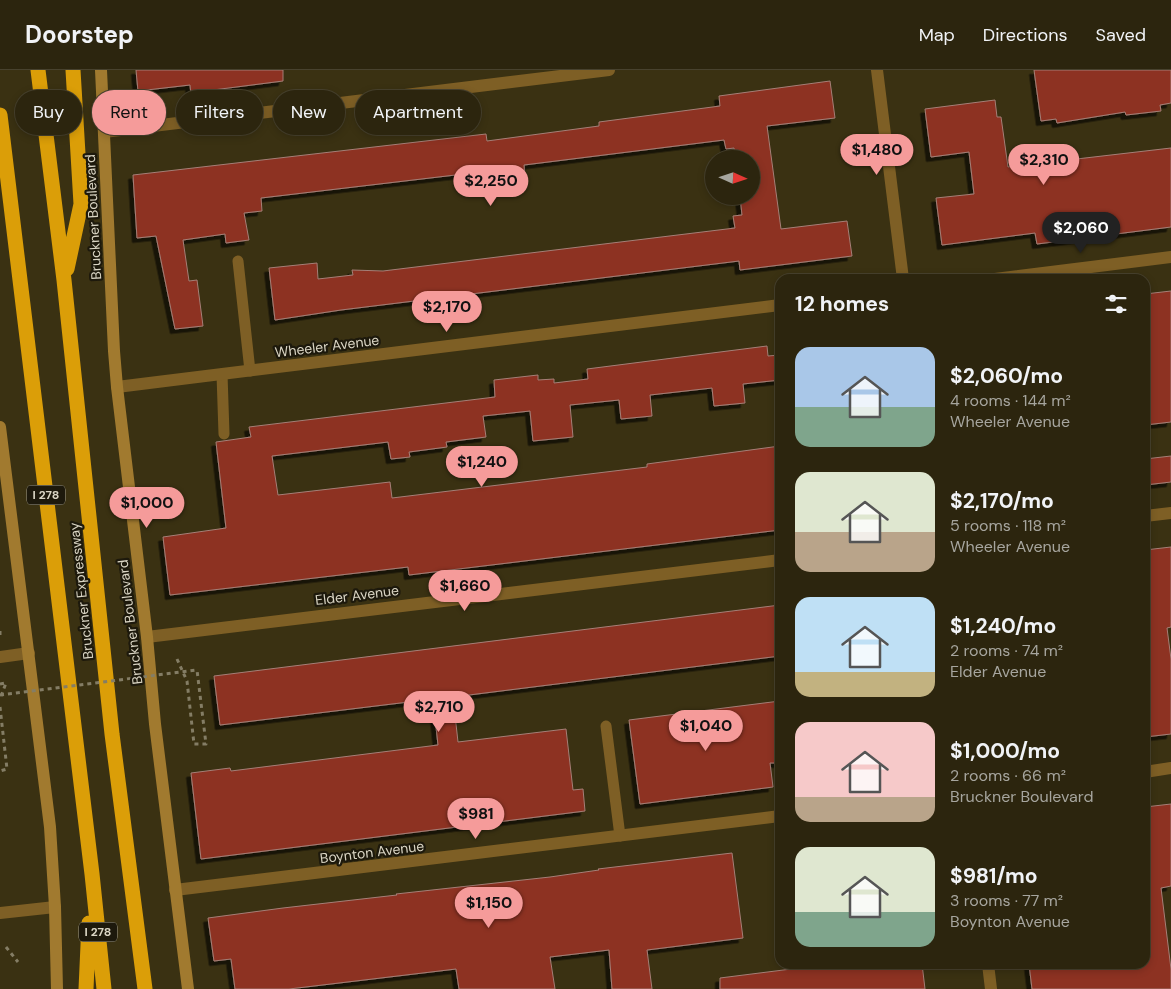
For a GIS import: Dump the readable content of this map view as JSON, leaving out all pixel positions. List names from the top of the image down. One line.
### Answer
{"streets":{"highway":["I 278","Bruckner Expressway"],"main road":["Bruckner Boulevard"],"street":["Wheeler Avenue","Elder Avenue","Boynton Avenue"]},"crossings":[["Bruckner Boulevard","Wheeler Avenue"],["Bruckner Boulevard","Elder Avenue"],["Bruckner Boulevard","Boynton Avenue"]],"north":"right","page":{"header":"Doorstep","nav":["Map","Directions","Saved"],"chip":["Buy","Rent","Filters","New","Apartment"],"price":["$1,480","$2,310","$2,250","$2,060","$2,170","$1,240","$1,000","$1,660","$2,710","$1,040","$981","$1,150"],"heading":"12 homes","list":[{"name":"$2,060/mo","note":"4 rooms · 144 m² · Wheeler Avenue"},{"name":"$2,170/mo","note":"5 rooms · 118 m² · Wheeler Avenue"},{"name":"$1,240/mo","note":"2 rooms · 74 m² · Elder Avenue"},{"name":"$1,000/mo","note":"2 rooms · 66 m² · Bruckner Boulevard"},{"name":"$981/mo","note":"3 rooms · 77 m² · Boynton Avenue"}]}}
